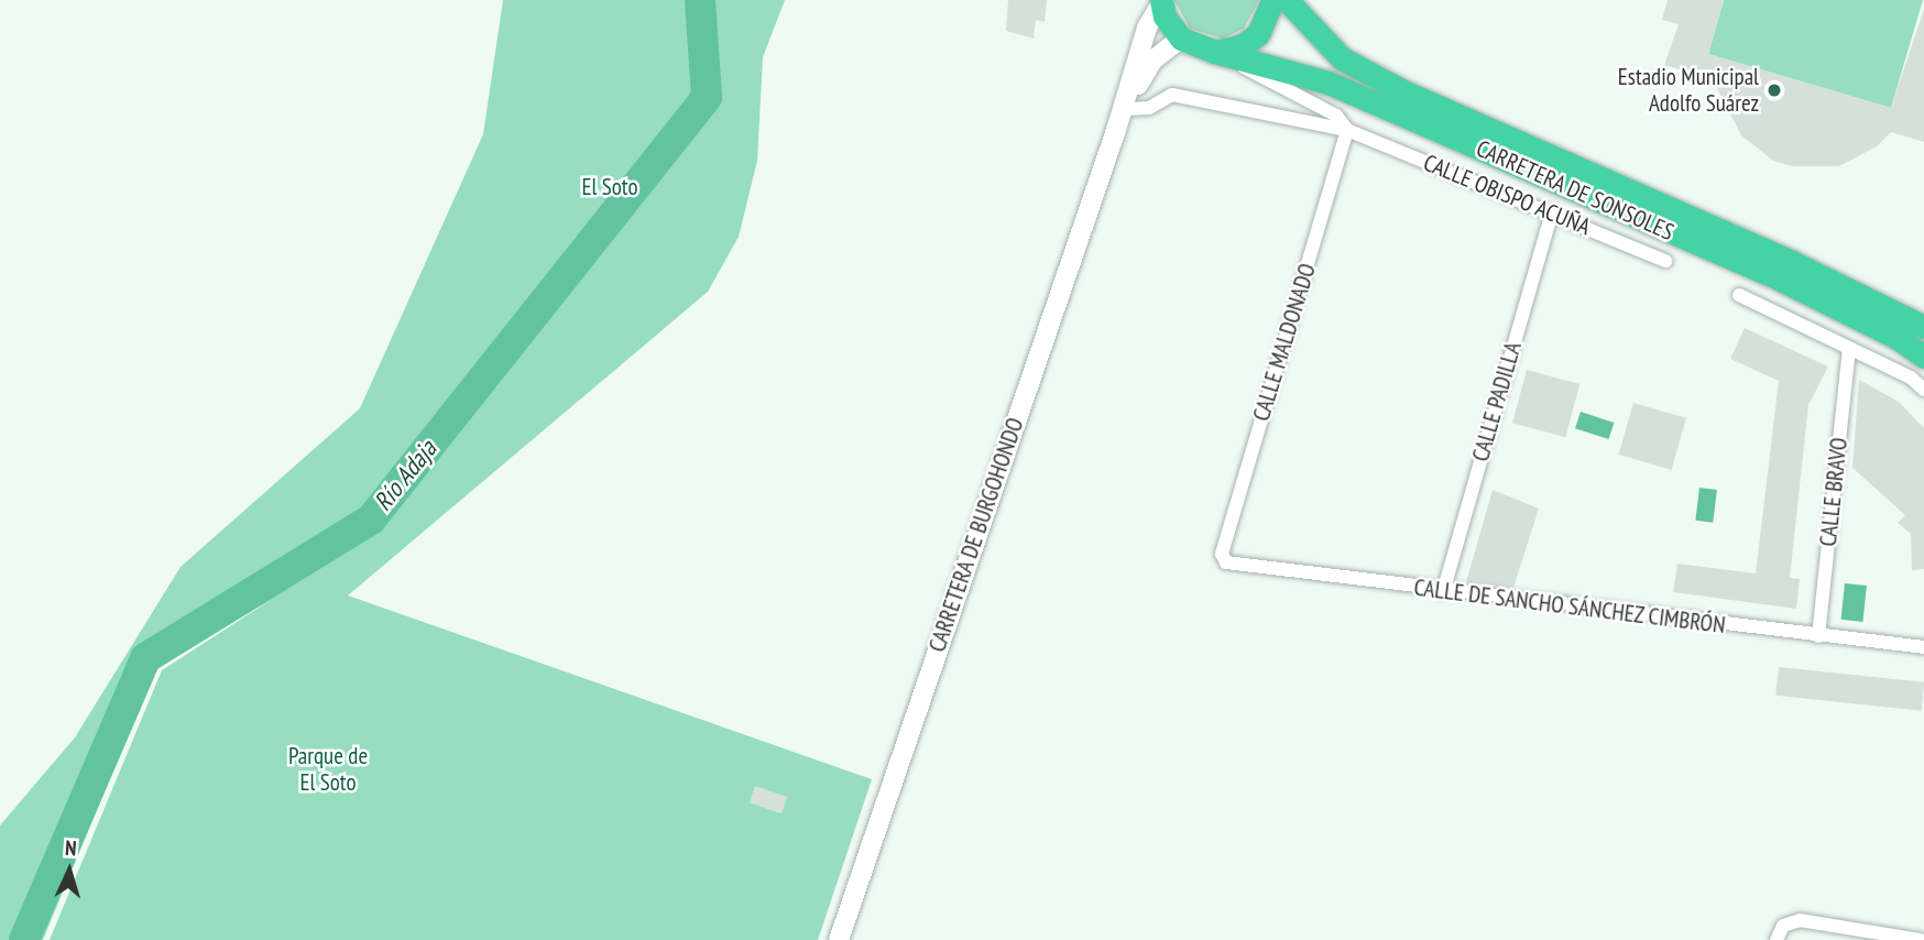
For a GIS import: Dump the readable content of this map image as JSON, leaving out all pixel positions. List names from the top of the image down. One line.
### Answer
{"streets":{"highway":["CARRETERA DE SONSOLES"],"main road":["CARRETERA DE BURGOHONDO"],"street":["CALLE OBISPO ACUÑA","CALLE MALDONADO","CALLE PADILLA","CALLE BRAVO","CALLE DE SANCHO SÁNCHEZ CIMBRÓN"]},"crossings":[["CARRETERA DE SONSOLES","CALLE OBISPO ACUÑA"],["CARRETERA DE SONSOLES","CARRETERA DE BURGOHONDO"],["CALLE OBISPO ACUÑA","CALLE MALDONADO"],["CALLE OBISPO ACUÑA","CALLE PADILLA"],["CALLE OBISPO ACUÑA","CARRETERA DE BURGOHONDO"],["CALLE MALDONADO","CALLE DE SANCHO SÁNCHEZ CIMBRÓN"],["CALLE PADILLA","CALLE DE SANCHO SÁNCHEZ CIMBRÓN"],["CALLE BRAVO","CALLE DE SANCHO SÁNCHEZ CIMBRÓN"]],"water":["Río Adaja"],"parks":["El Soto","Parque de El Soto"],"places":["Estadio Municipal Adolfo Suárez"],"north":"top"}
